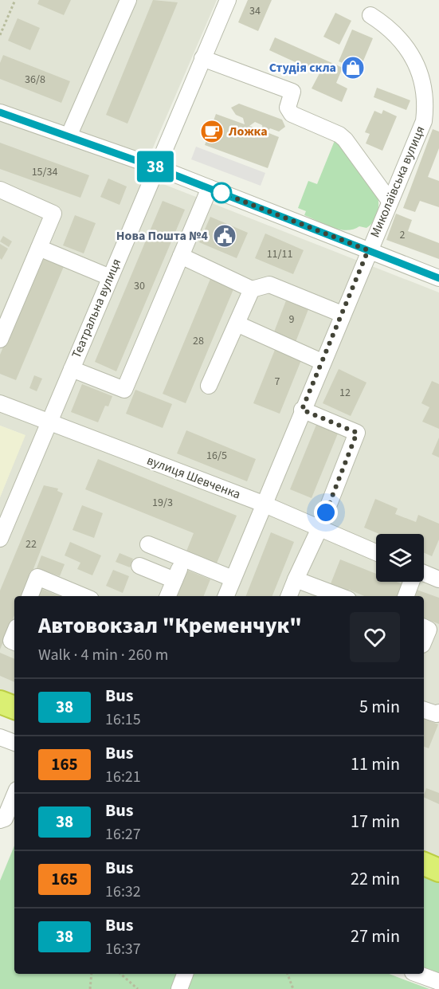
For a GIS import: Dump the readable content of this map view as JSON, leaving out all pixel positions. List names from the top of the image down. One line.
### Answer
{"streets":{"street":["Миколаївська вулиця","Театральна вулиця","вулиця Шевченка"]},"crossings":[["Миколаївська вулиця","вулиця Шевченка"],["Театральна вулиця","вулиця Шевченка"]],"places":{"shop":["Студія скла"],"cafe":["Ложка"],"public building":["Нова Пошта №4"]},"lines":["bus line 38"],"house_numbers":["34","36/8","15/34","2","11/11","30","9","28","7","12","16/5","19/3","22"],"page":{"on_map":"38","heading":["Автовокзал \"Кременчук\"","Walk · 4 min · 260 m"],"list":[{"mark":"38","name":"Bus","note":"16:15","value":"5 min"},{"mark":"165","name":"Bus","note":"16:21","value":"11 min"},{"mark":"38","name":"Bus","note":"16:27","value":"17 min"},{"mark":"165","name":"Bus","note":"16:32","value":"22 min"},{"mark":"38","name":"Bus","note":"16:37","value":"27 min"}]}}
